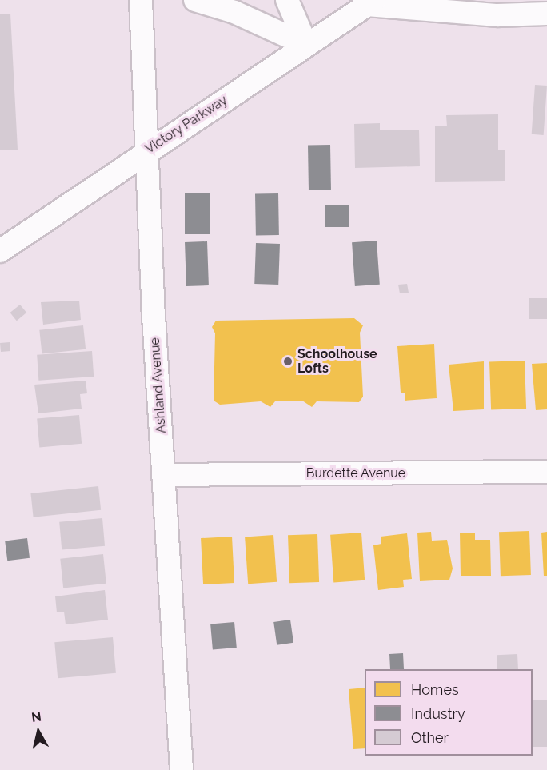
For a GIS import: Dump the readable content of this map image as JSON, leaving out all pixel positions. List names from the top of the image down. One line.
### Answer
{"streets":{"street":["Victory Parkway","Ashland Avenue","Burdette Avenue"]},"crossings":[["Victory Parkway","Ashland Avenue"],["Ashland Avenue","Burdette Avenue"]],"places":["Schoolhouse Lofts"],"legend":["Homes","Industry","Other"],"north":"top"}
